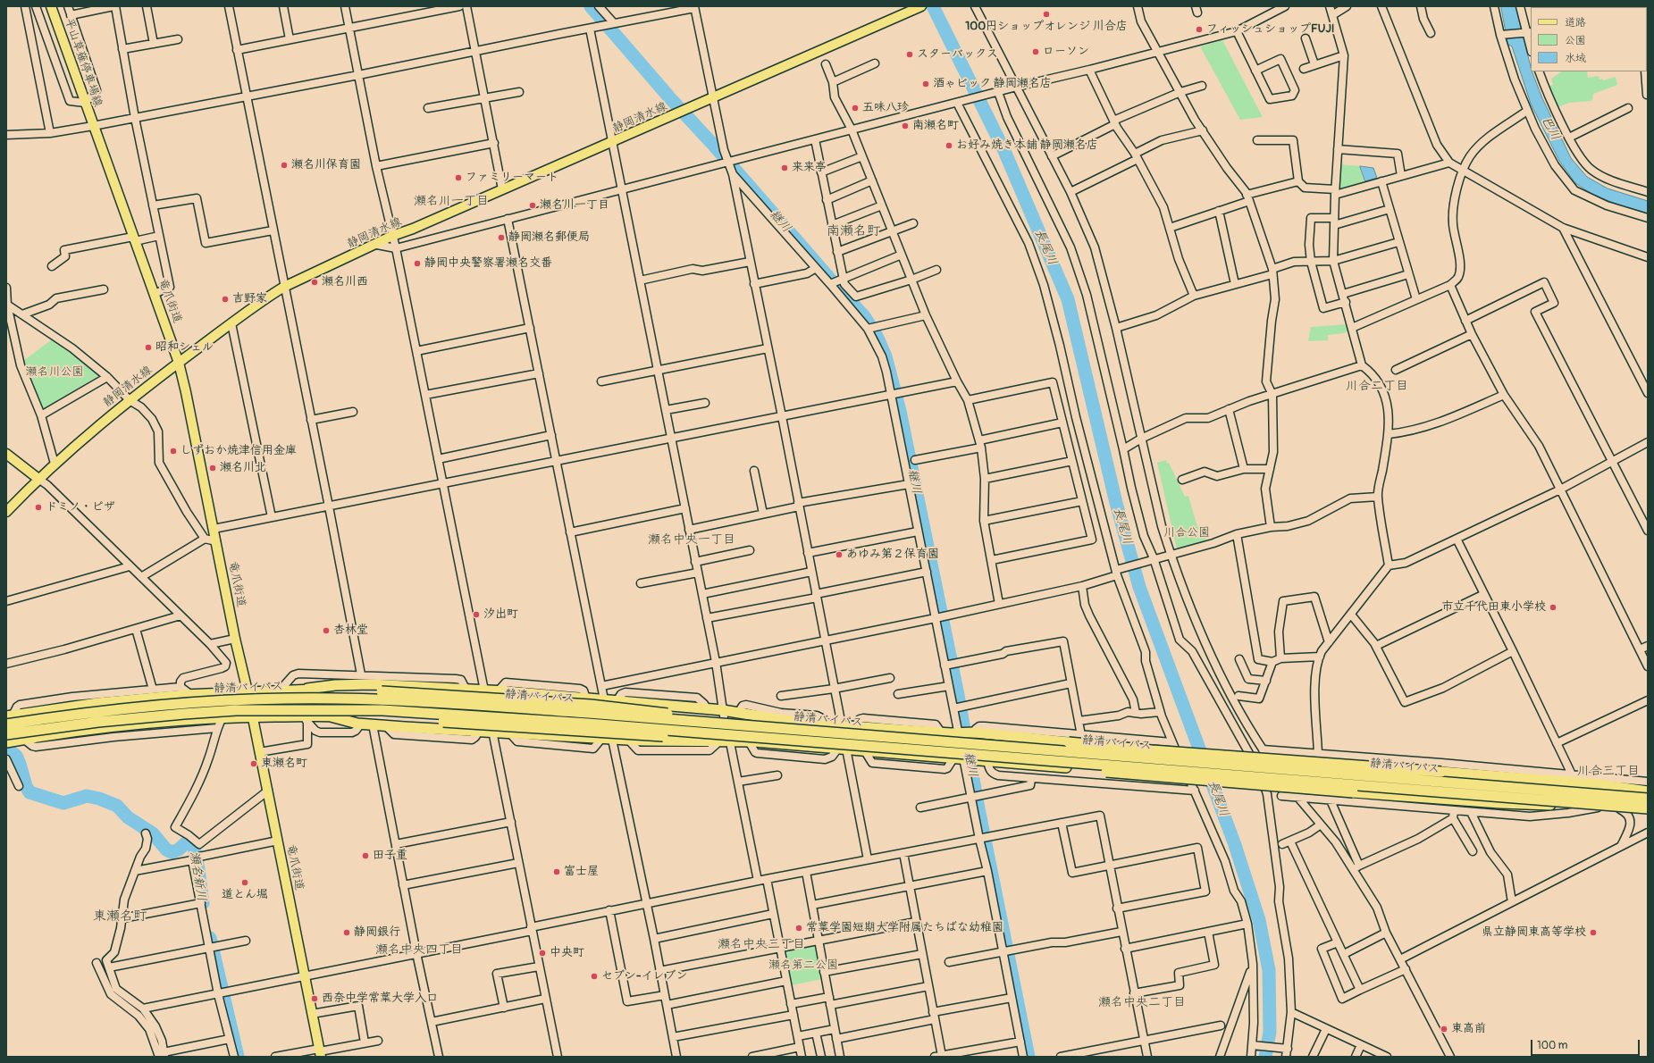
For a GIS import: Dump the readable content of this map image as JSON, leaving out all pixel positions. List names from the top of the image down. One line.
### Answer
{"streets":{"highway":["静清バイパス"],"main road":["平山草薙停車場線","静岡清水線","竜爪街道"]},"crossings":[["平山草薙停車場線","竜爪街道"],["静岡清水線","竜爪街道"]],"districts":["瀬名川一丁目","南瀬名町","川合二丁目","瀬名中央一丁目","川合三丁目","東瀬名町","瀬名中央三丁目","瀬名中央四丁目","瀬名中央二丁目"],"water":["巴川","継川","長尾川","瀬名新川"],"parks":["瀬名川公園","川合公園","瀬名第二公園"],"places":["100円ショップオレンジ 川合店","フィッシュショップFUJI","ローソン","スターバックス","酒ゃビック 静岡瀬名店","五味八珍","南瀬名町","お好み焼き本舗 静岡瀬名店","瀬名川保育園","来来亭","ファミリーマート","瀬名川一丁目","静岡瀬名郵便局","静岡中央警察署瀬名交番","瀬名川西","吉野家","昭和シェル","しずおか焼津信用金庫","瀬名川北","ドミノ・ピザ","あゆみ第２保育園","市立千代田東小学校","汐出町","杏林堂","東瀬名町","田子重","富士屋","道とん堀","常葉学園短期大学附属たちばな幼稚園","静岡銀行","県立静岡東高等学校","中央町","セブン-イレブン","西奈中学常葉大学入口","東高前"],"legend":["道路","公園","水域"],"scale_bar":"100 m"}
